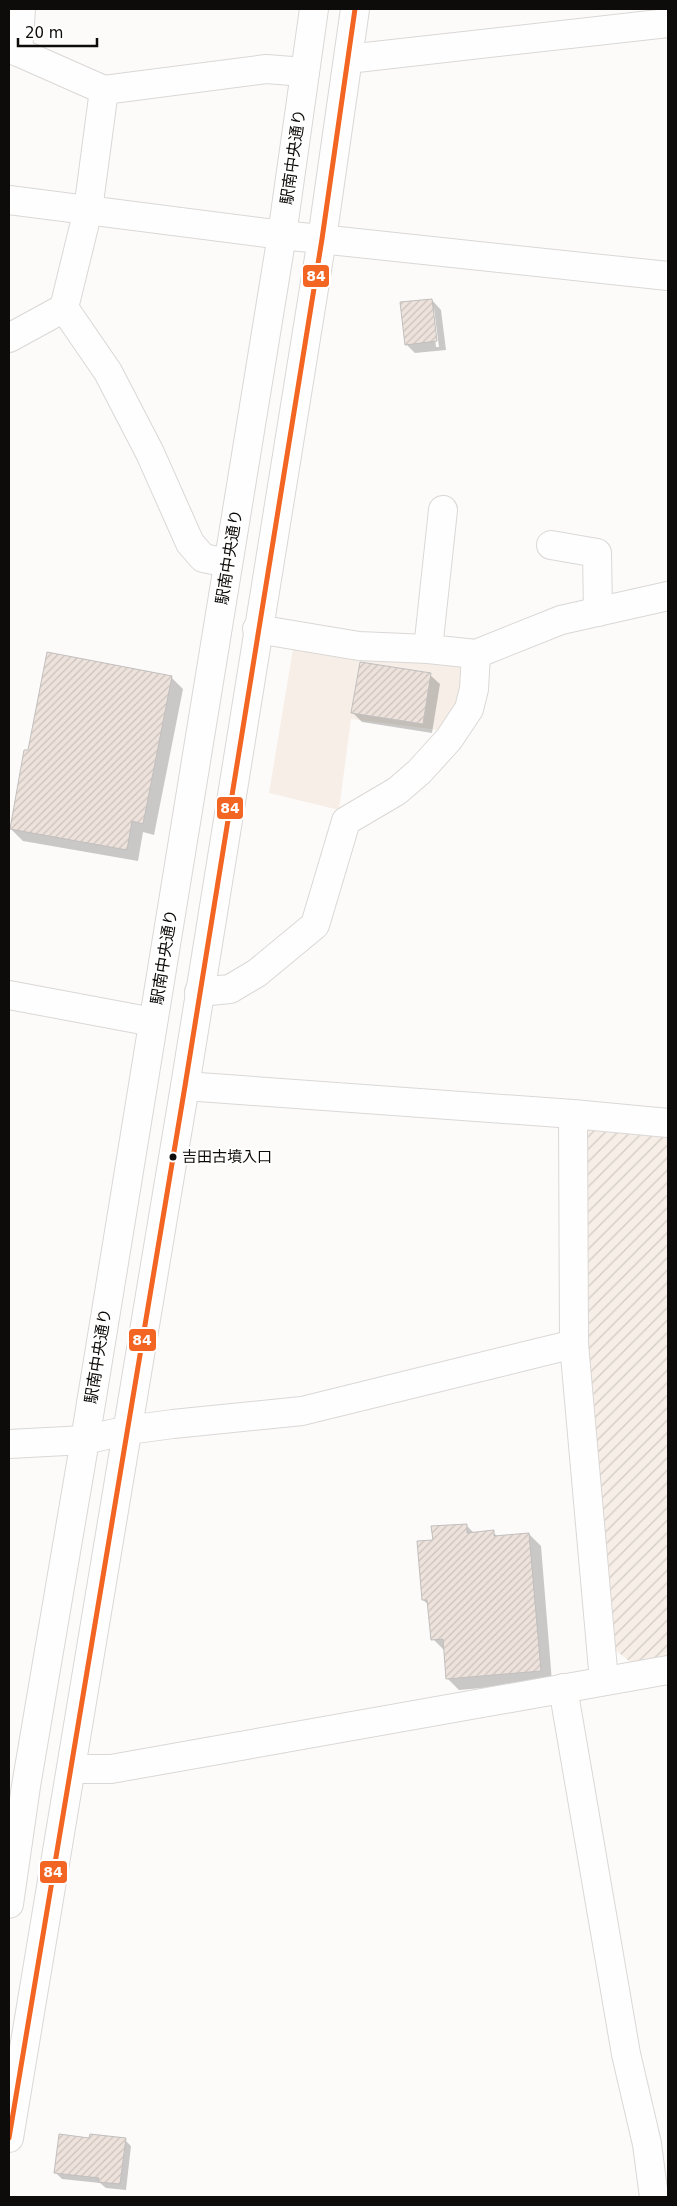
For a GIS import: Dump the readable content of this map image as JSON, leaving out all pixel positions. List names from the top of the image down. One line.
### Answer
{"streets":{"street":["駅南中央通り"]},"places":["吉田古墳入口"],"lines":["transit line 84"],"scale_bar":"20 m"}
